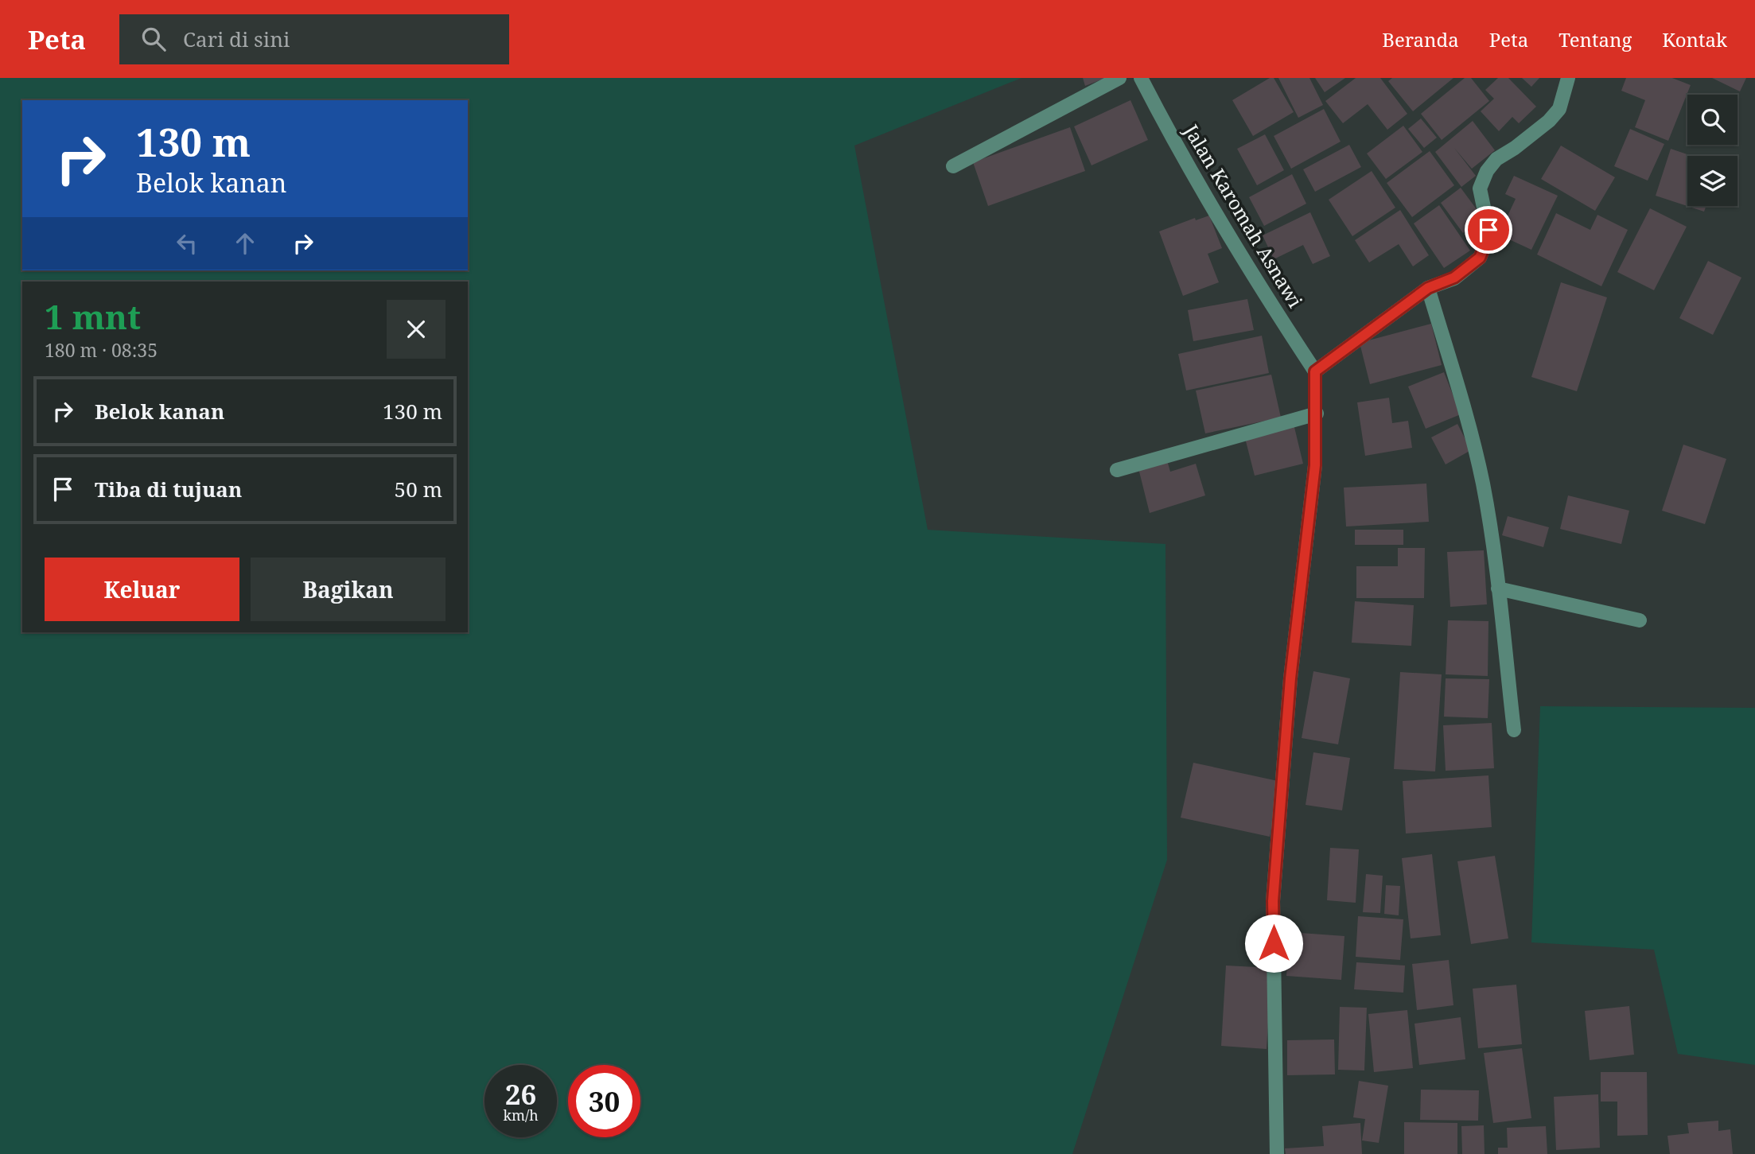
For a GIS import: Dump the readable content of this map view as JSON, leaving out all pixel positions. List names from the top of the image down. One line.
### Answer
{"streets":{"street":["Jalan Karomah Asnawi"]},"page":{"header":"Peta","search":"Cari di sini","nav":["Beranda","Peta","Tentang","Kontak"],"turn":["130 m","Belok kanan"],"heading":["1 mnt","180 m · 08:35"],"list":[{"name":"Belok kanan","value":"130 m"},{"name":"Tiba di tujuan","value":"50 m"}],"buttons":["Keluar","Bagikan"],"speed":"26 km/h","limit":"30"}}
